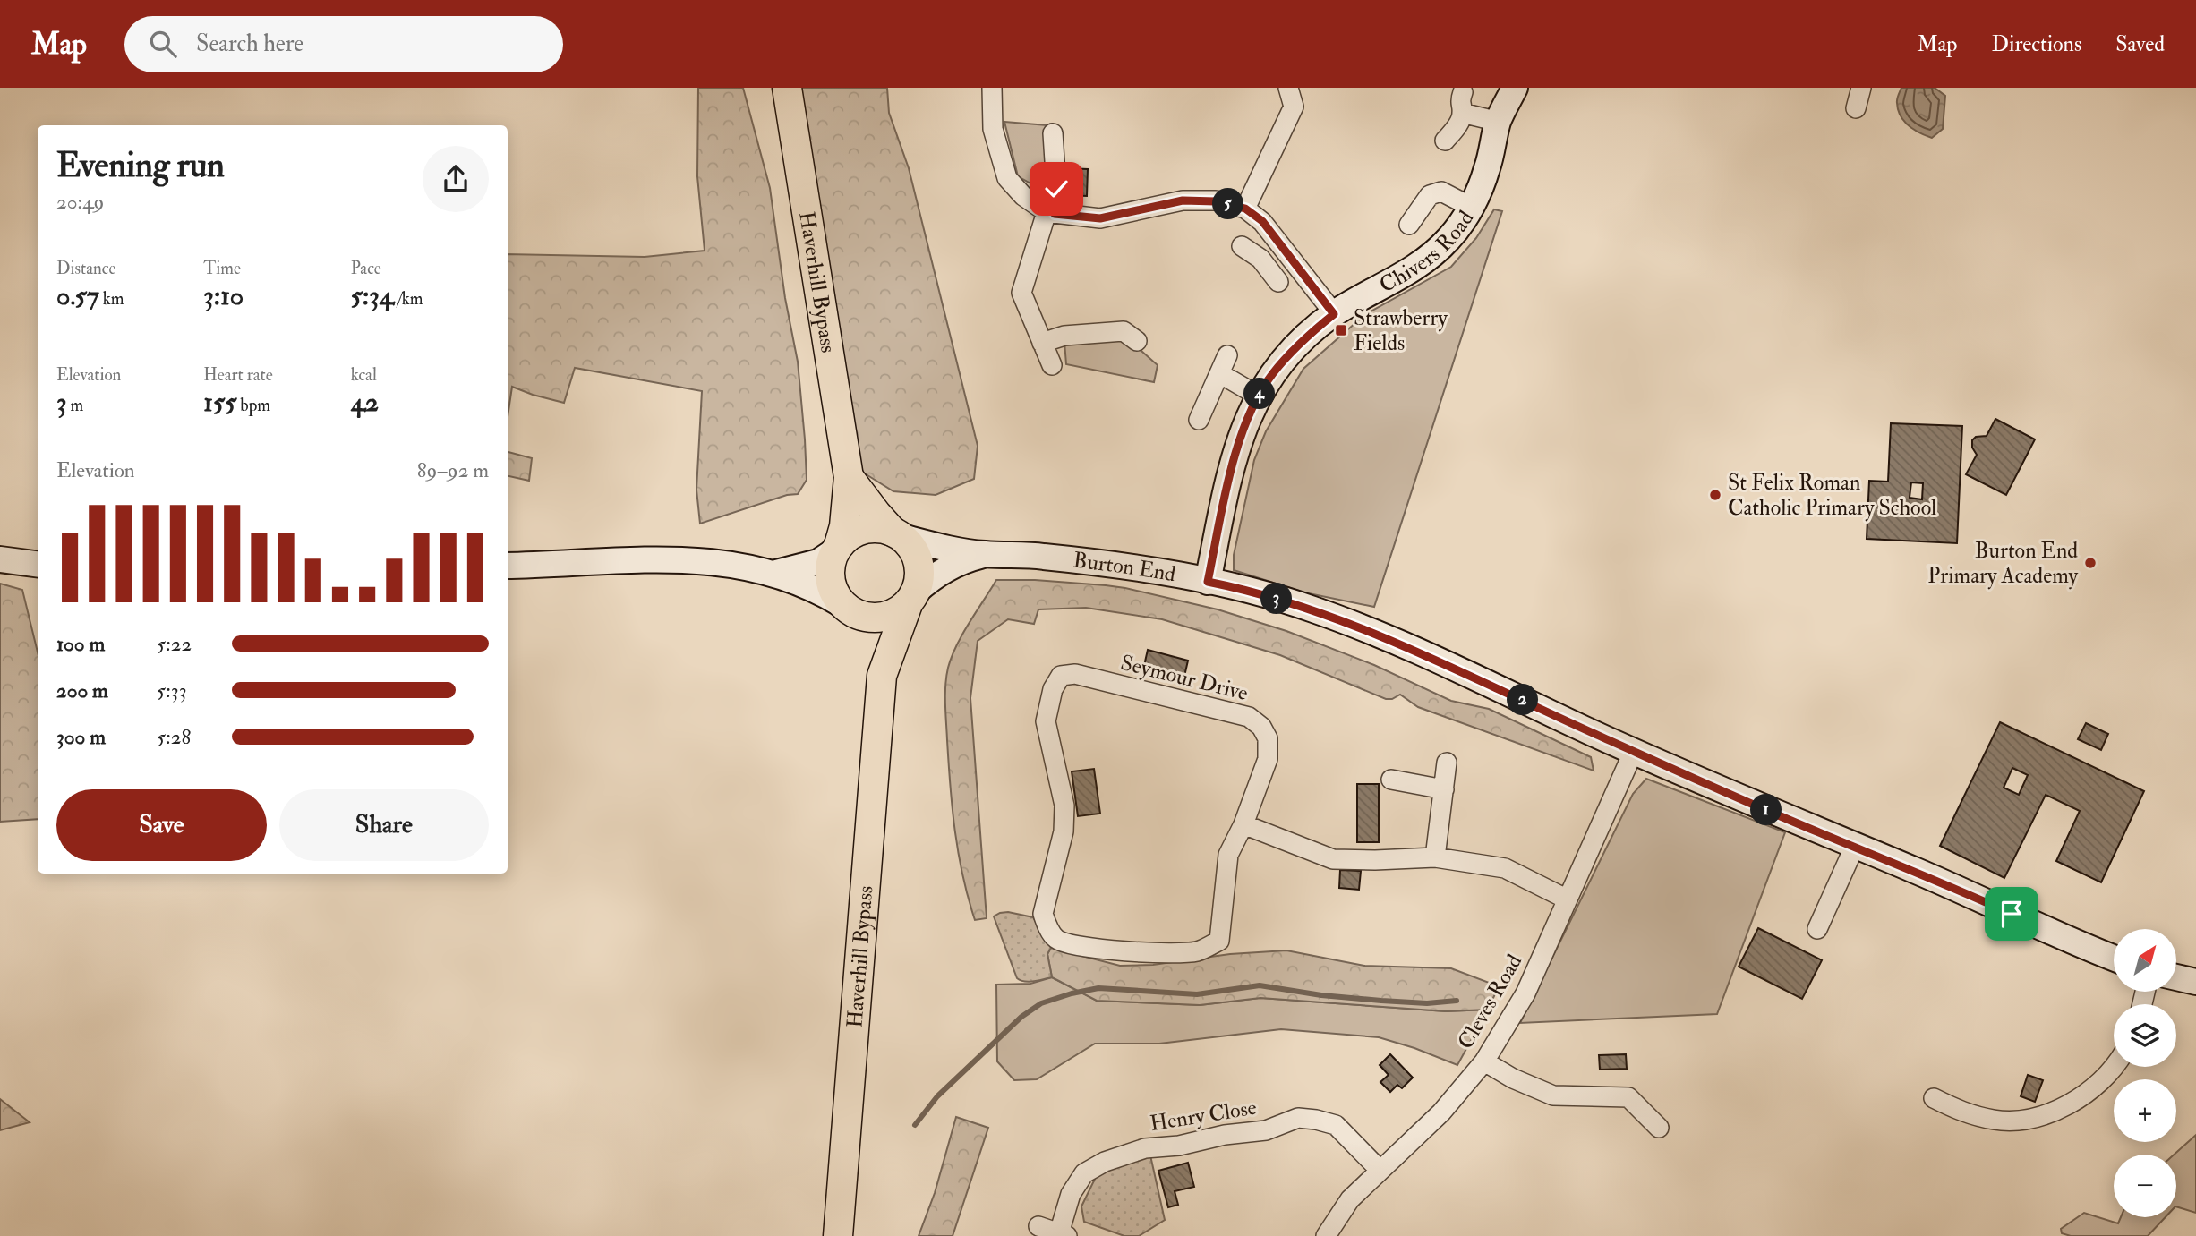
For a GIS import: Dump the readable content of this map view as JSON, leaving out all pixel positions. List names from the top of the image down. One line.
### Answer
{"streets":{"main road":["Haverhill Bypass"],"street":["Chivers Road","Burton End","Seymour Drive","Cleves Road","Henry Close"]},"crossings":[["Chivers Road","Burton End"],["Haverhill Bypass","Burton End"],["Burton End","Cleves Road"],["Cleves Road","Henry Close"]],"places":{"transit":["Strawberry Fields"],"other":["St Felix Roman Catholic Primary School","Burton End Primary Academy"]},"north":"top right","page":{"header":"Map","search":"Search here","nav":["Map","Directions","Saved"],"heading":["Evening run","20:49"],"pins":["5","4","3","2","1"],"stats":[["Distance","0.57 km"],["Time","3:10"],["Pace","5:34 /km"],["Elevation","3 m"],["Heart rate","155 bpm"],["kcal","42"]],"chart":["Elevation","89–92 m"],"list":[{"name":"100 m","note":"5:22"},{"name":"200 m","note":"5:33"},{"name":"300 m","note":"5:28"}],"buttons":["Save","Share"],"map_buttons":["+","−"]}}
